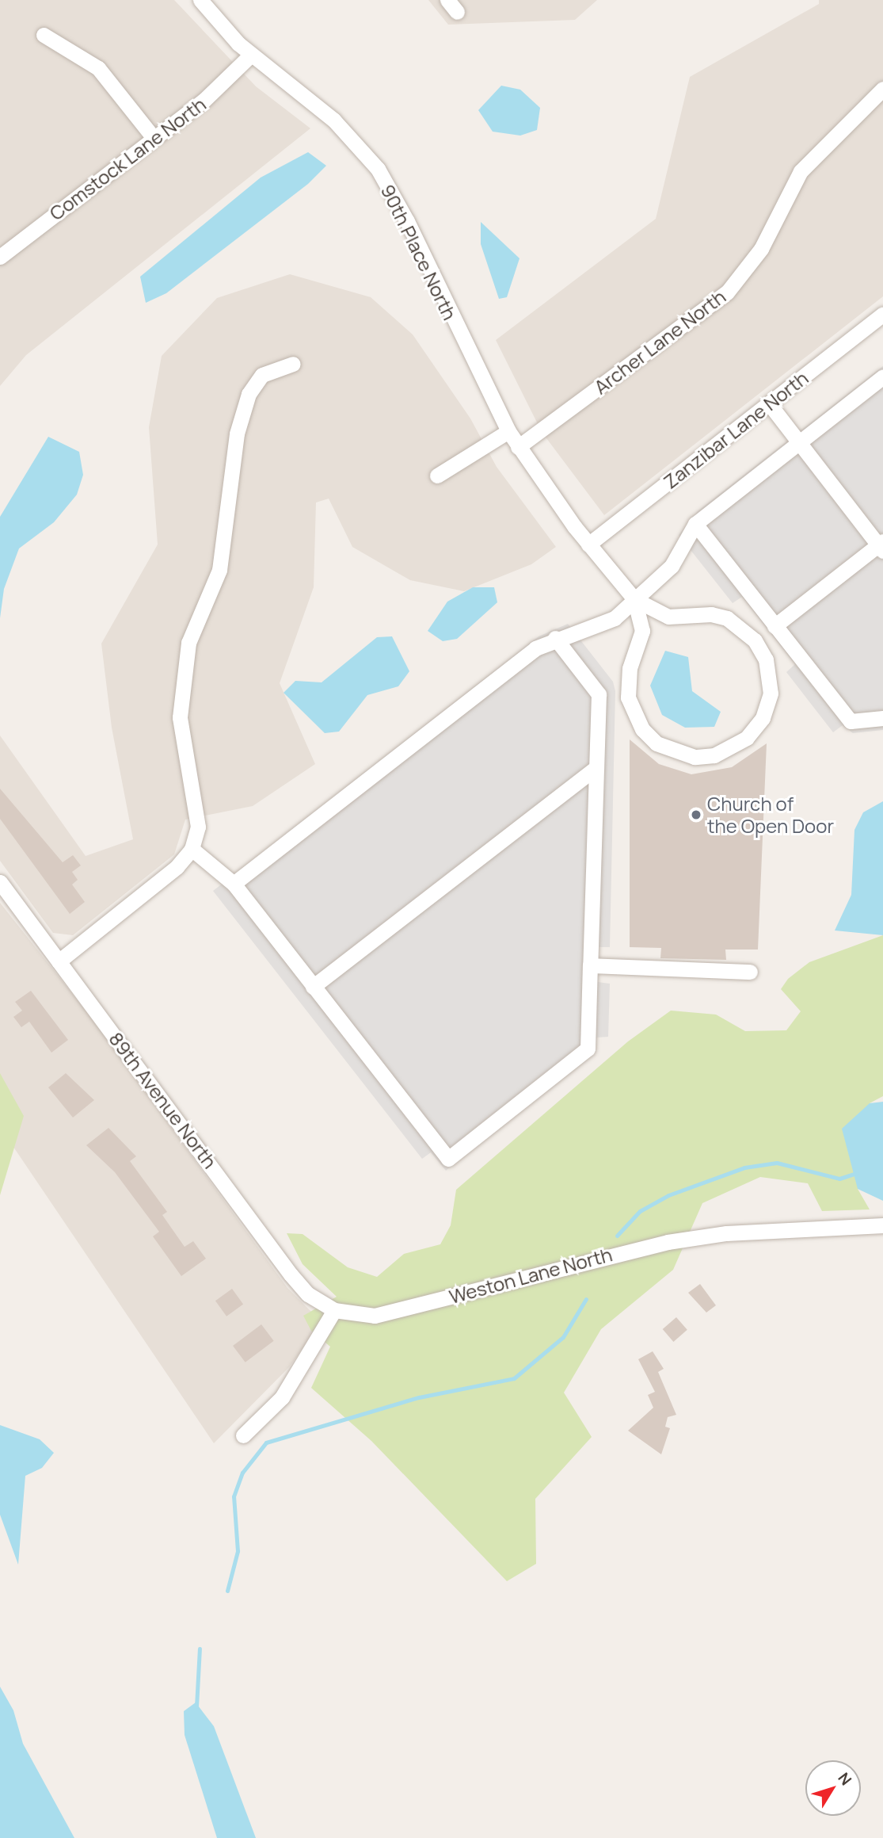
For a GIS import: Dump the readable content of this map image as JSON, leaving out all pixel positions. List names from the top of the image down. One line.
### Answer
{"streets":{"street":["Comstock Lane North","90th Place North","Archer Lane North","Zanzibar Lane North","89th Avenue North","Weston Lane North"]},"crossings":[["Comstock Lane North","90th Place North"],["90th Place North","Archer Lane North"],["90th Place North","Zanzibar Lane North"],["89th Avenue North","Weston Lane North"]],"places":["Church of the Open Door"],"north":"top right"}
